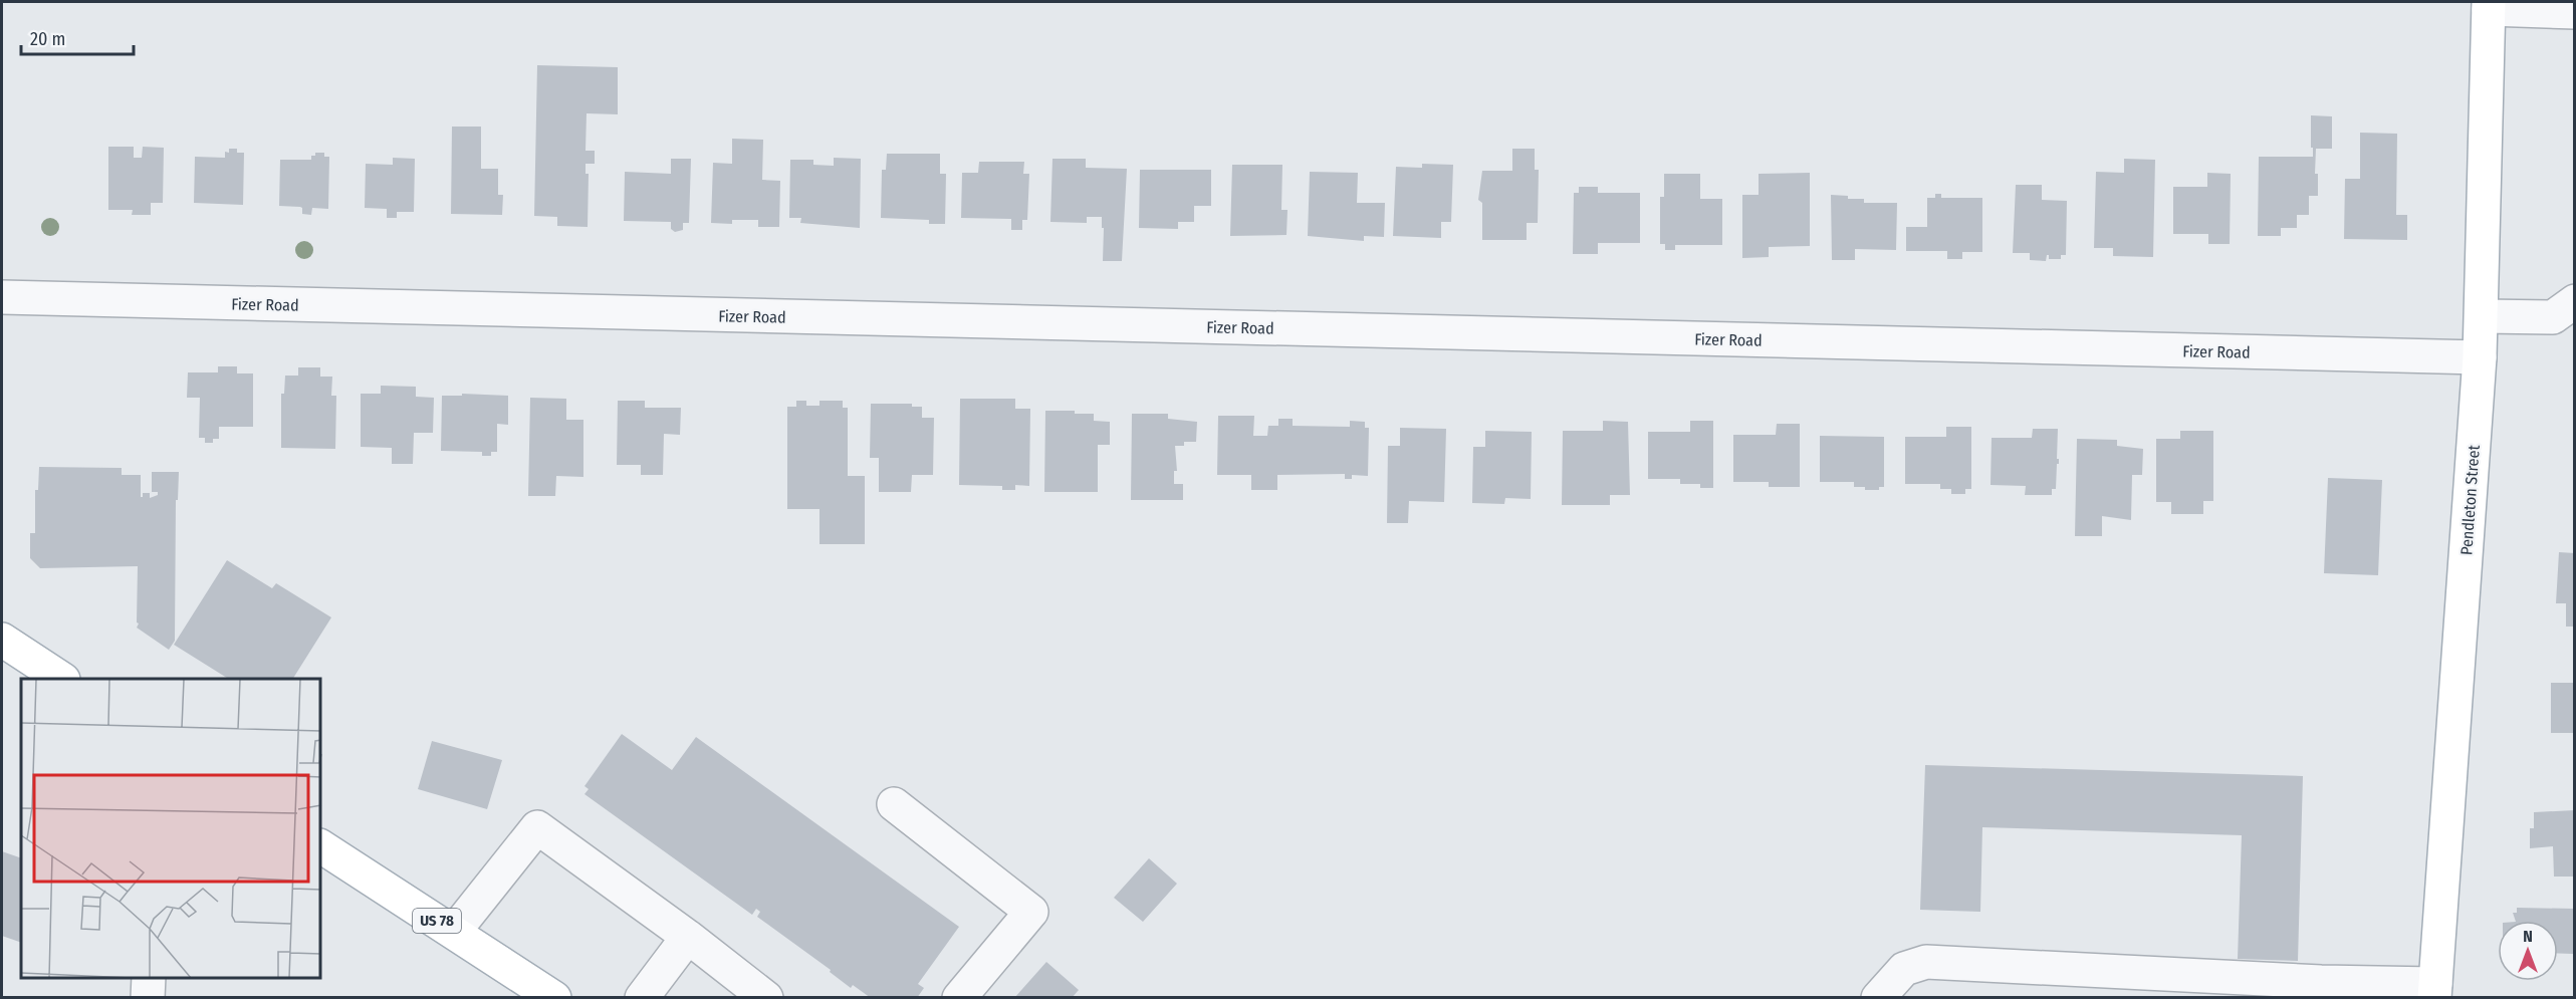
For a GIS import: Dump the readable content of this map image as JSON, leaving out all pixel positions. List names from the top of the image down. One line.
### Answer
{"streets":{"main road":["Pendleton Street","US 78"],"street":["Fizer Road"]},"crossings":[["Fizer Road","Pendleton Street"]],"scale_bar":"20 m","north":"top"}
